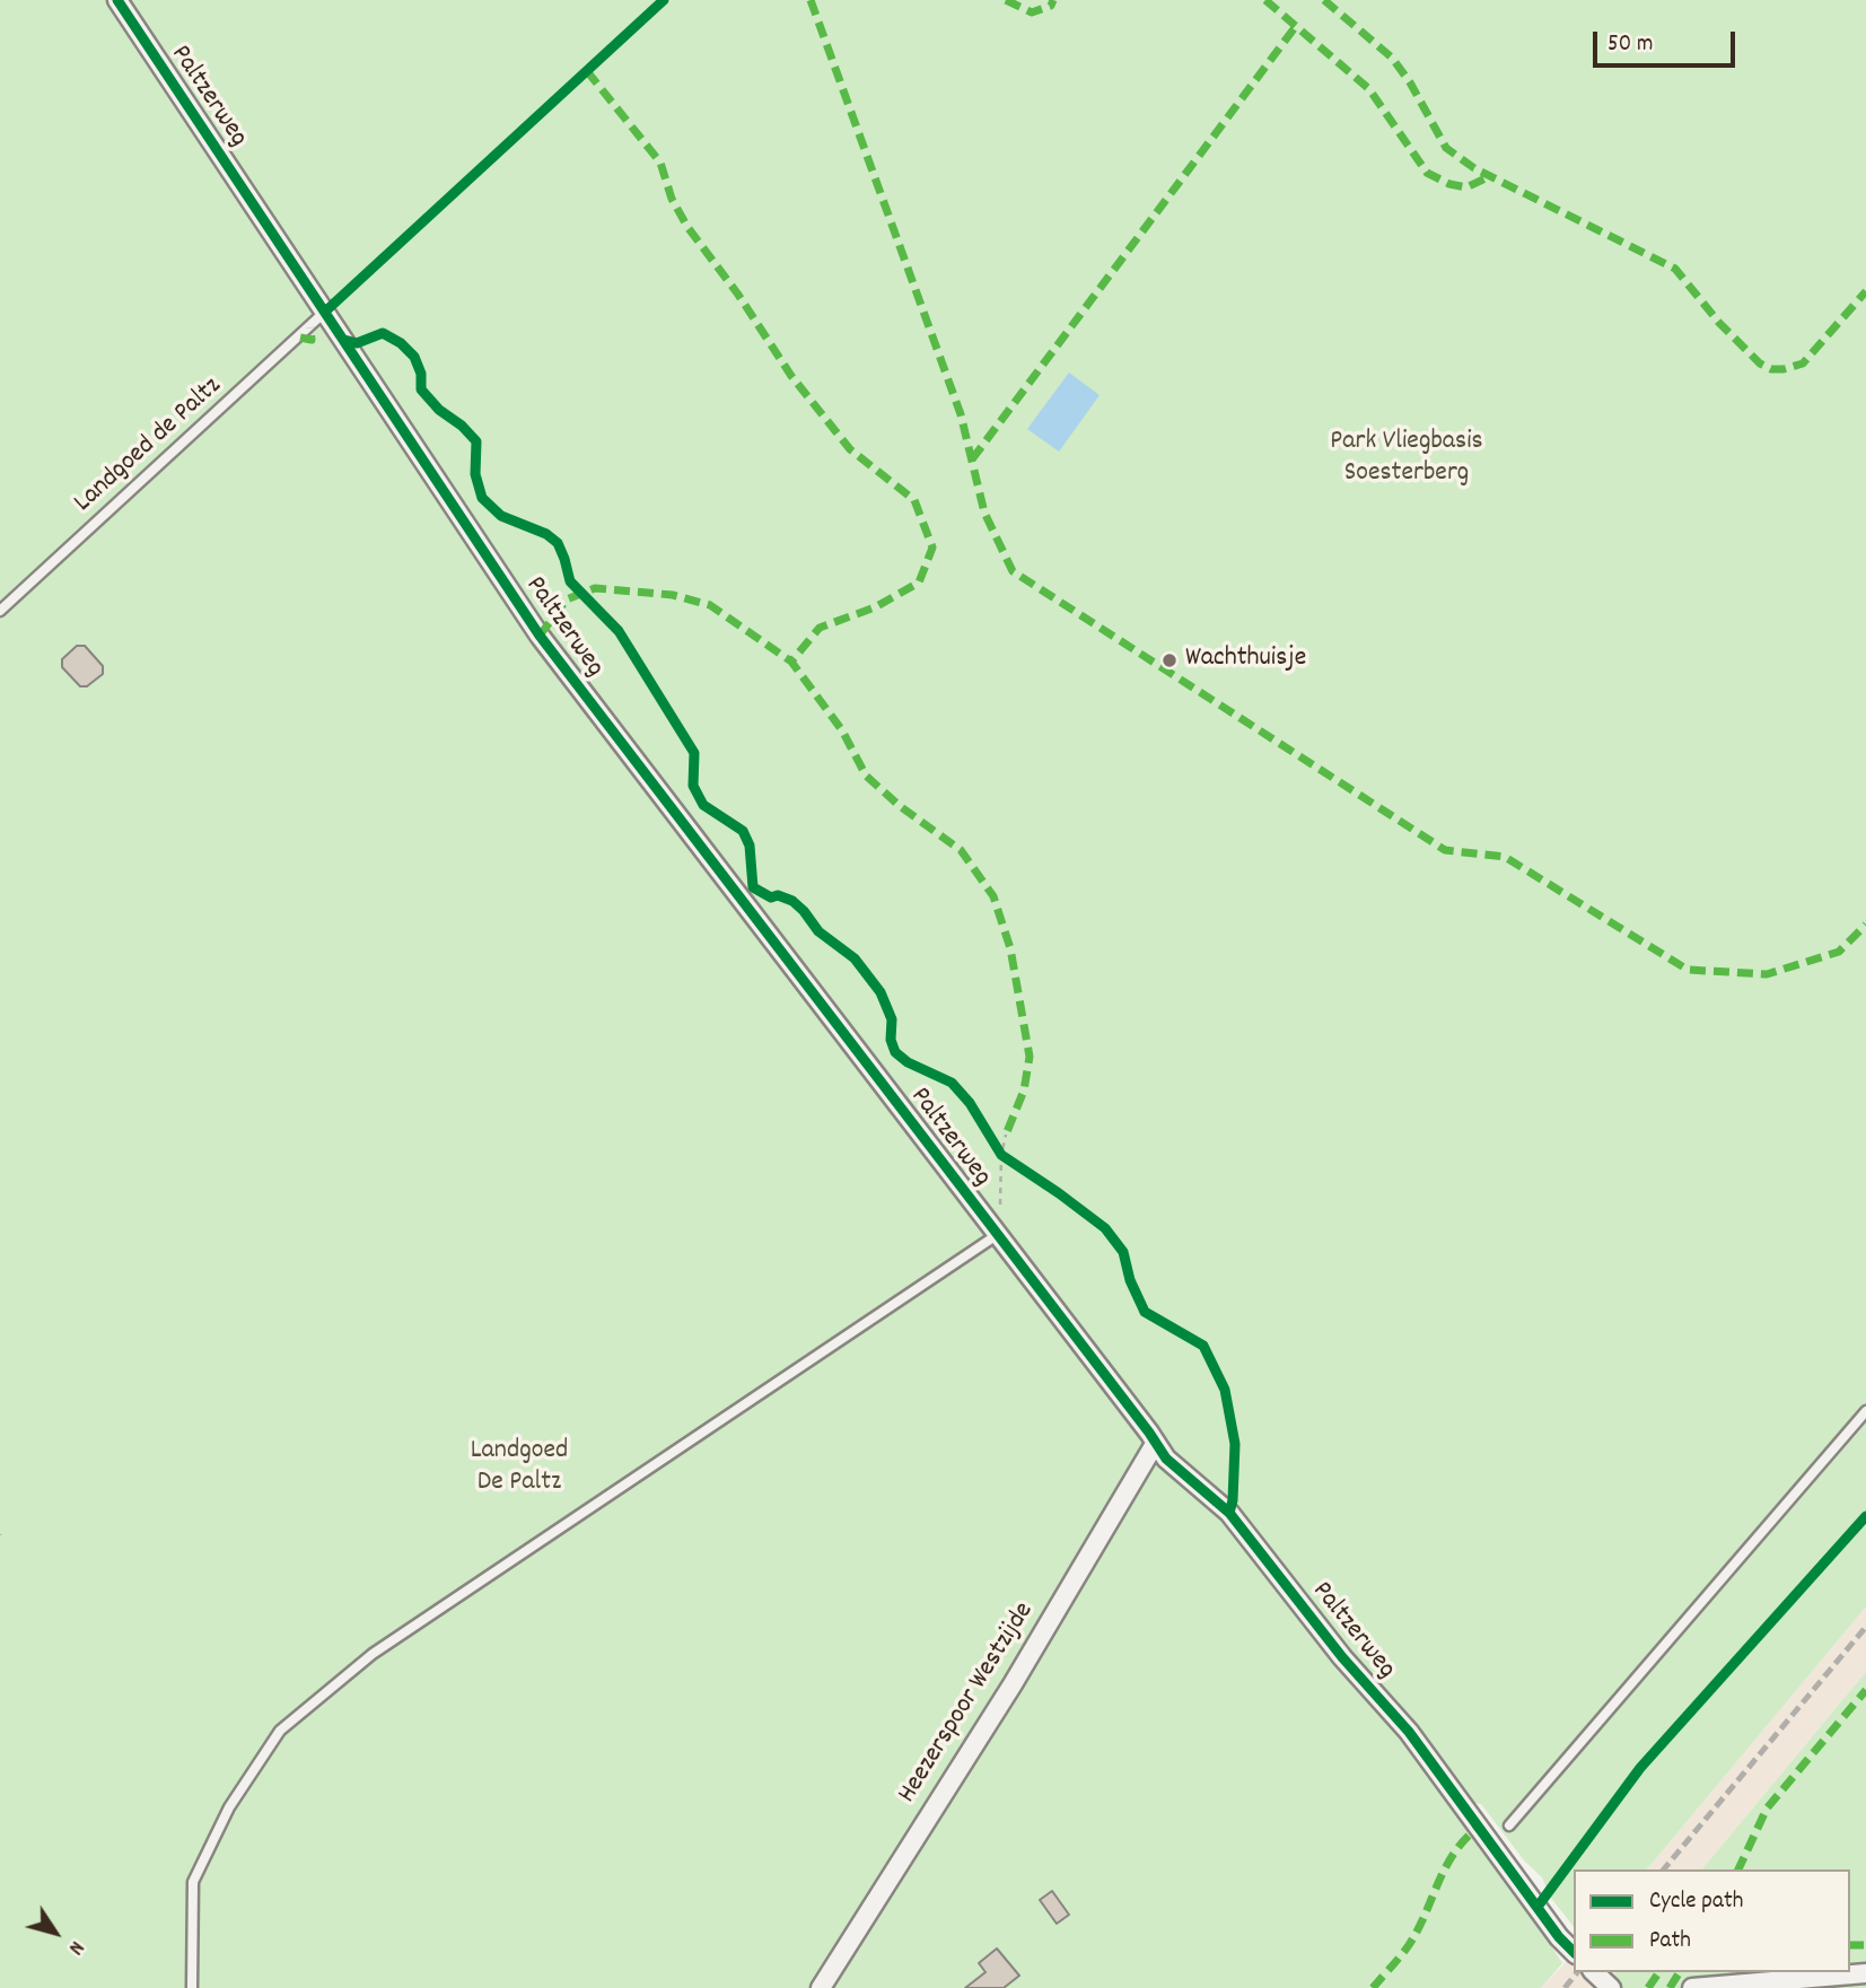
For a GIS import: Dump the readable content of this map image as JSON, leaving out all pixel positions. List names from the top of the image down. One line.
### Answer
{"streets":{"street":["Paltzerweg","Heezerspoor Westzijde"],"lane":["Landgoed de Paltz"]},"crossings":[["Paltzerweg","Landgoed de Paltz"],["Paltzerweg","Heezerspoor Westzijde"]],"parks":["Park Vliegbasis Soesterberg","Landgoed De Paltz"],"places":["Wachthuisje"],"legend":["Cycle path","Path"],"scale_bar":"50 m","north":"bottom right"}
